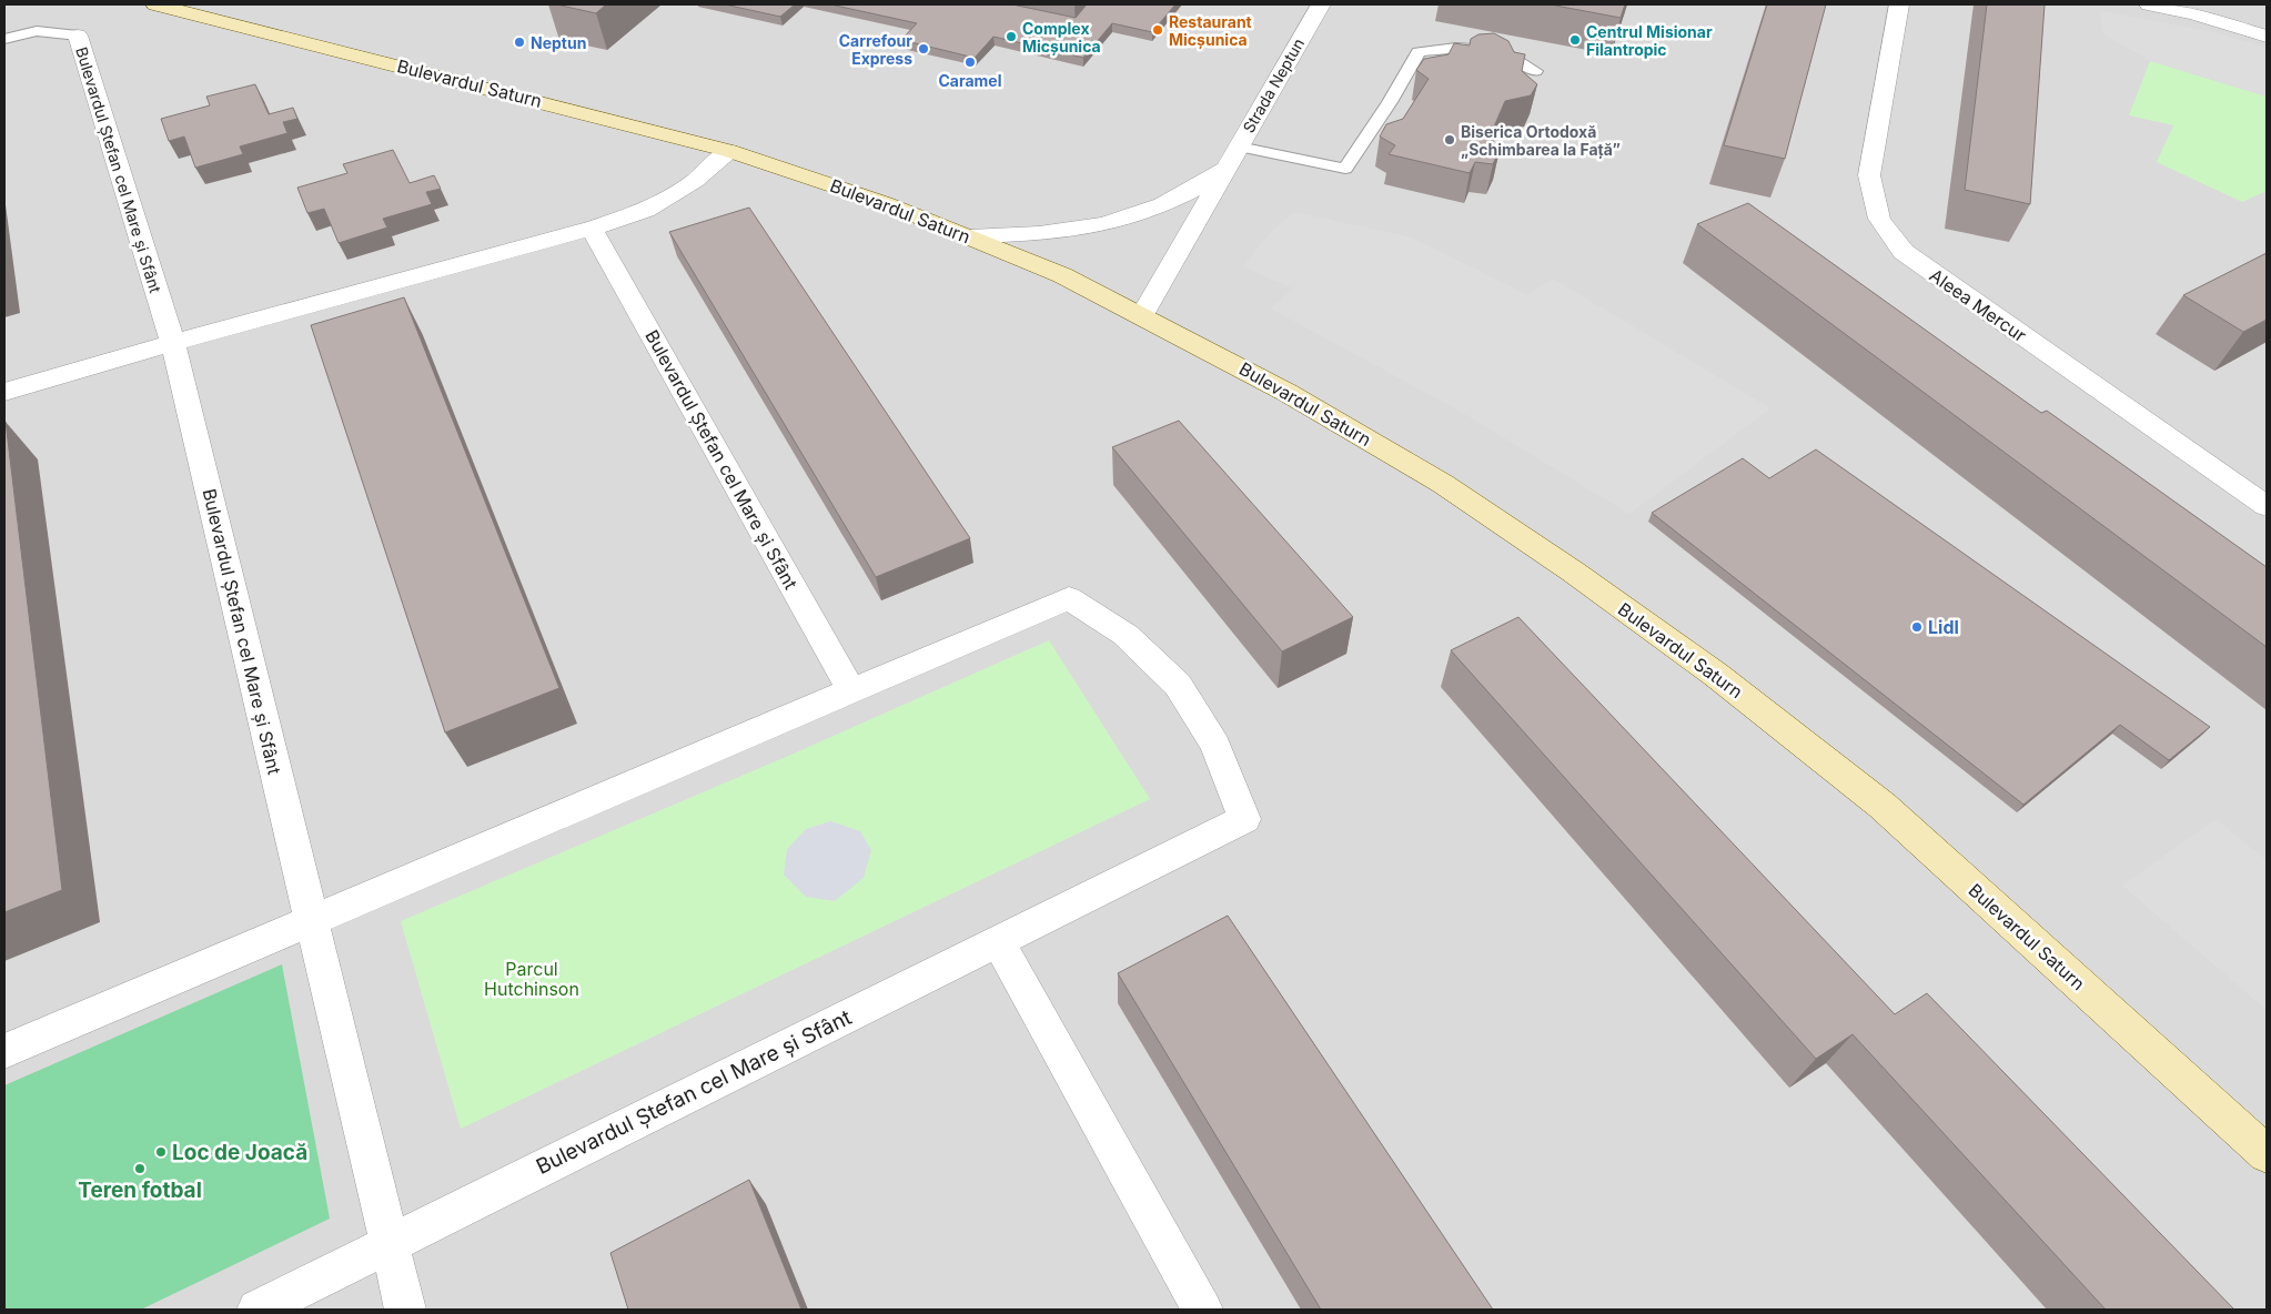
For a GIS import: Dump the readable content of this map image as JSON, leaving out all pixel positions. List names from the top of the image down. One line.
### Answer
{"streets":{"main road":["Bulevardul Saturn"],"street":["Strada Neptun","Bulevardul Ștefan cel Mare și Sfânt","Aleea Mercur"]},"crossings":[["Bulevardul Saturn","Strada Neptun"]],"parks":["Parcul Hutchinson"],"places":["Restaurant Micșunica","Complex Micșunica","Centrul Misionar Filantropic","Neptun","Carrefour Express","Caramel","Biserica Ortodoxă „Schimbarea la Față”","Lidl","Loc de Joacă","Teren fotbal"]}
